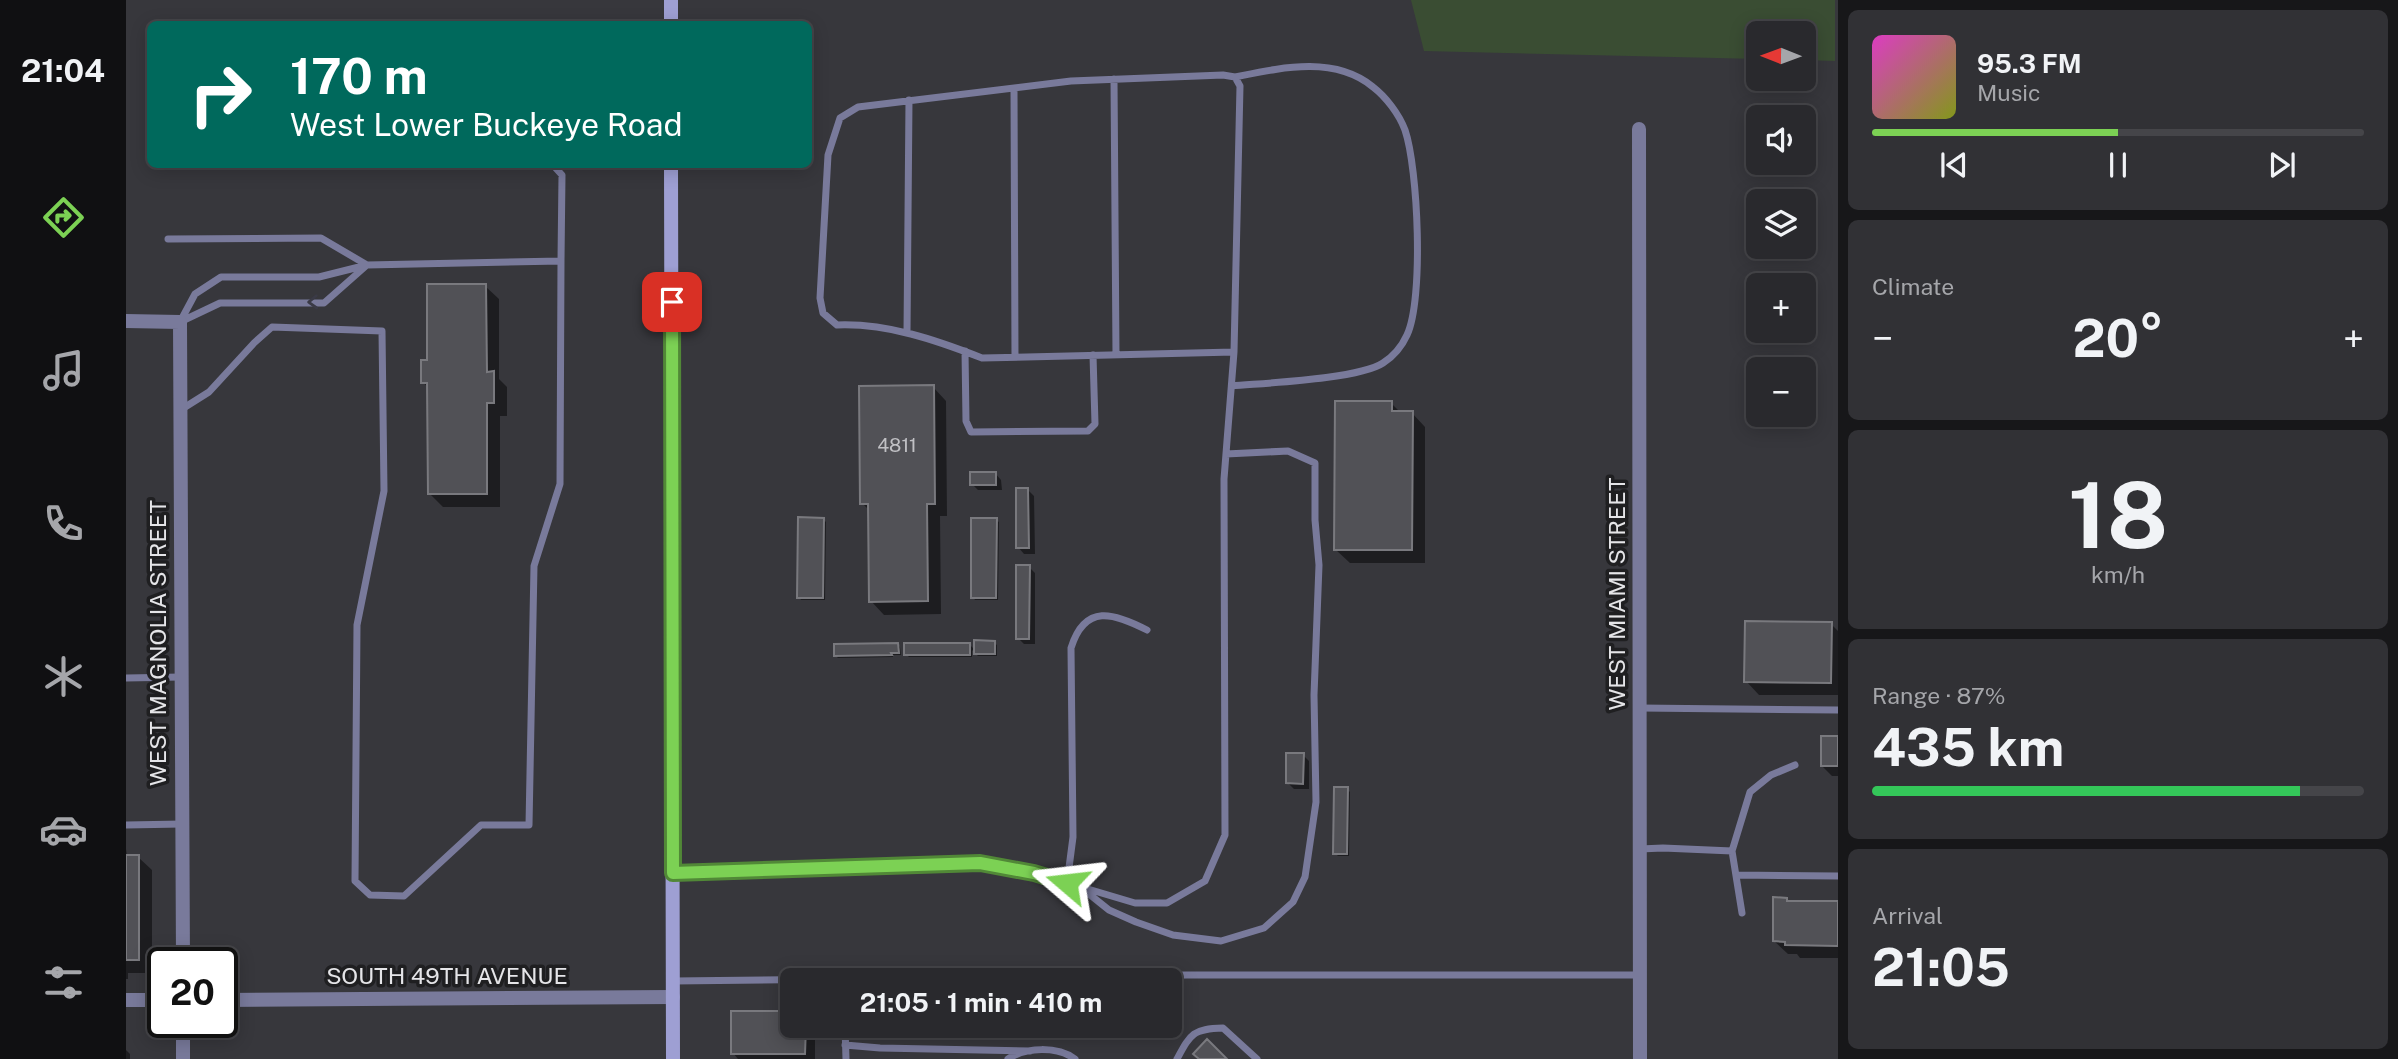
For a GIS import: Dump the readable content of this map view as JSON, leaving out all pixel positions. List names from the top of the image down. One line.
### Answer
{"streets":{"street":["WEST MIAMI STREET","WEST MAGNOLIA STREET","SOUTH 49TH AVENUE"]},"house_numbers":["4811"],"north":"left","page":{"tabs":"21:04","map_buttons":["+","−"],"turn":["170 m","West Lower Buckeye Road"],"song":["95.3 FM","Music"],"tile":["Climate",["18","km/h"],["Range · 87%","435 km"],["Arrival","21:05"]],"heat":["−","20°","+"],"limit":"20","trip":"21:05 · 1 min · 410 m"}}
